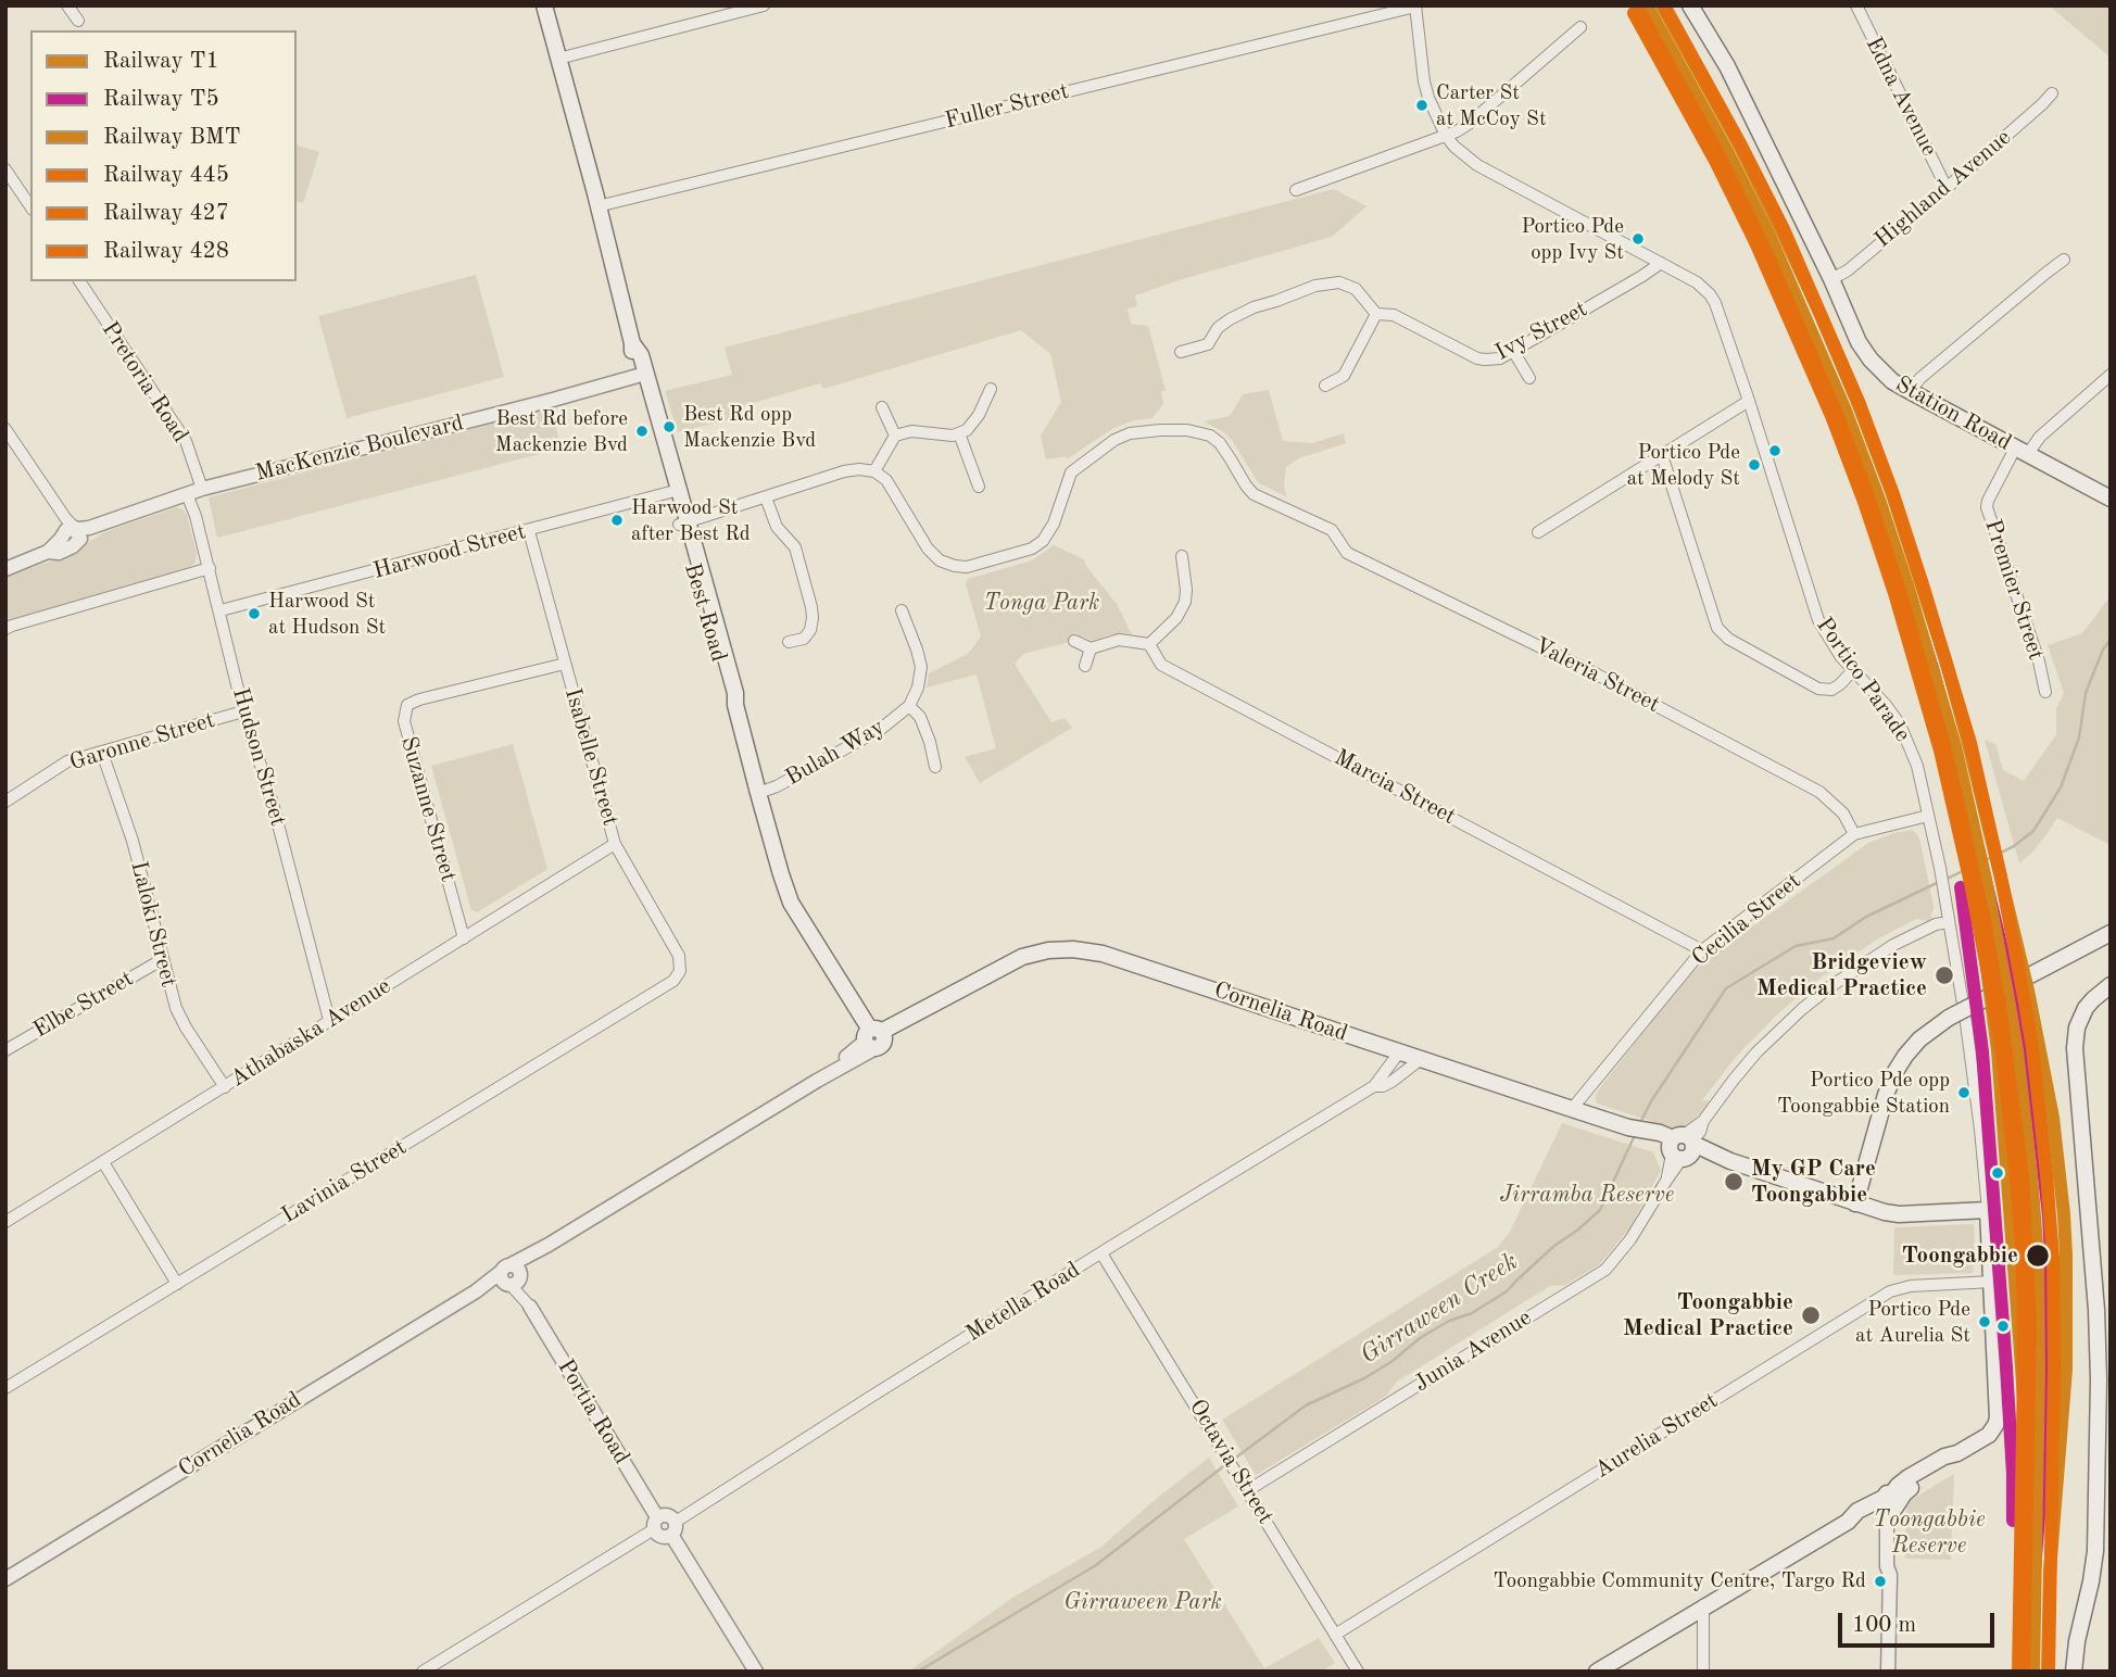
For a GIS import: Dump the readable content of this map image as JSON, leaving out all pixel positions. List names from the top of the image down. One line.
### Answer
{"streets":{"main road":["Station Road","Best Road","Portico Parade","Cornelia Road"],"street":["Edna Avenue","Fuller Street","Highland Avenue","Ivy Street","Pretoria Road","MacKenzie Boulevard","Harwood Street","Premier Street","Valeria Street","Garonne Street","Bulah Way","Hudson Street","Isabelle Street","Marcia Street","Suzanne Street","Cecilia Street","Laloki Street","Elbe Street","Athabaska Avenue","Lavinia Street","Metella Road","Junia Avenue","Portia Road","Aurelia Street","Octavia Street"]},"crossings":[["Edna Avenue","Highland Avenue"],["Fuller Street","Best Road"],["Highland Avenue","Station Road"],["Ivy Street","Portico Parade"],["Pretoria Road","MacKenzie Boulevard"],["Station Road","Premier Street"],["MacKenzie Boulevard","Best Road"],["MacKenzie Boulevard","Hudson Street"],["Harwood Street","Best Road"],["Harwood Street","Hudson Street"],["Harwood Street","Isabelle Street"],["Best Road","Bulah Way"],["Best Road","Cornelia Road"],["Valeria Street","Cecilia Street"],["Portico Parade","Cecilia Street"],["Portico Parade","Cornelia Road"],["Portico Parade","Junia Avenue"],["Portico Parade","Aurelia Street"],["Garonne Street","Hudson Street"],["Garonne Street","Laloki Street"],["Hudson Street","Athabaska Avenue"],["Isabelle Street","Suzanne Street"],["Isabelle Street","Athabaska Avenue"],["Isabelle Street","Lavinia Street"],["Marcia Street","Cecilia Street"],["Suzanne Street","Athabaska Avenue"],["Cecilia Street","Cornelia Road"],["Laloki Street","Elbe Street"],["Laloki Street","Athabaska Avenue"],["Cornelia Road","Metella Road"],["Cornelia Road","Junia Avenue"],["Cornelia Road","Portia Road"],["Metella Road","Octavia Street"],["Junia Avenue","Octavia Street"],["Aurelia Street","Octavia Street"]],"water":["Girraween Creek"],"parks":["Tonga Park","Jirramba Reserve","Toongabbie Reserve","Girraween Park"],"places":["Carter St at McCoy St","Portico Pde opp Ivy St","Best Rd opp Mackenzie Bvd","Best Rd before Mackenzie Bvd","Portico Pde at Melody St","Harwood St after Best Rd","Harwood St at Hudson St","Bridgeview Medical Practice","Portico Pde opp Toongabbie Station","My GP Care Toongabbie","Toongabbie","Toongabbie Medical Practice","Portico Pde at Aurelia St","Toongabbie Community Centre, Targo Rd"],"lines":["rail line T1","rail line BMT","rail line 427","rail line T5","rail line 445","rail line 428"],"legend":["Railway T1","Railway T5","Railway BMT","Railway 445","Railway 427","Railway 428"],"scale_bar":"100 m"}
